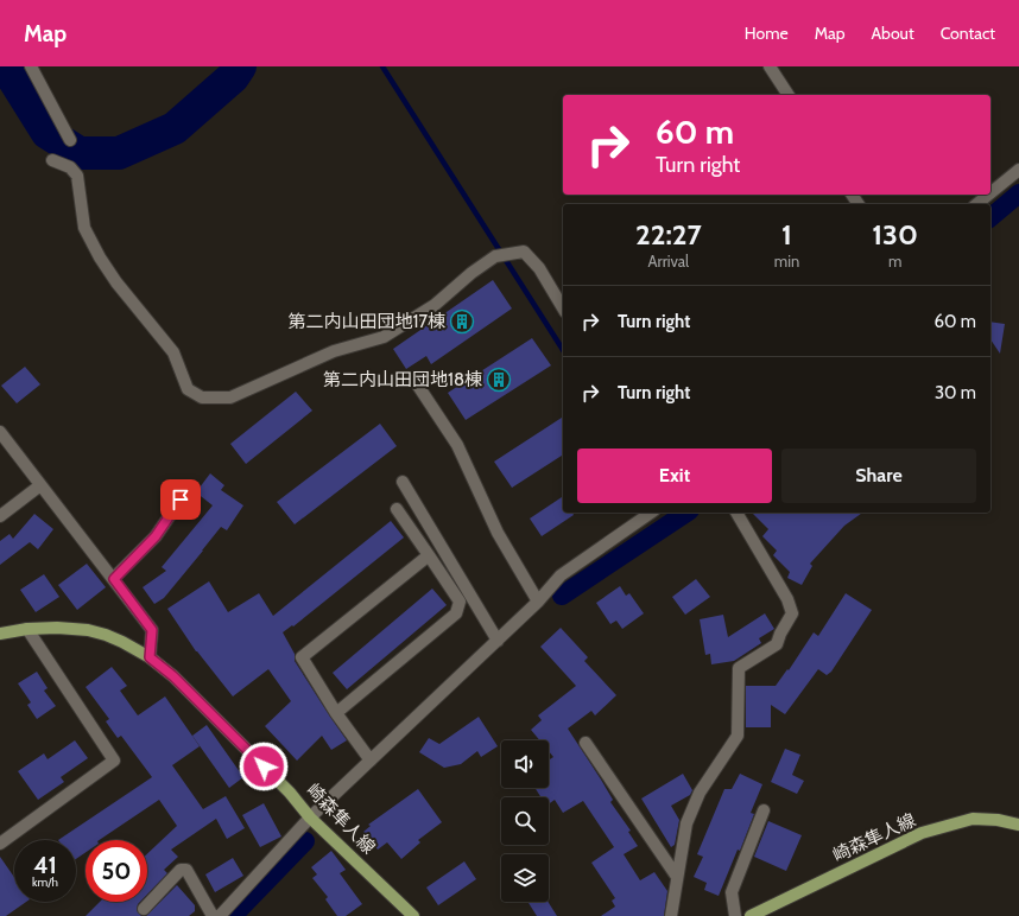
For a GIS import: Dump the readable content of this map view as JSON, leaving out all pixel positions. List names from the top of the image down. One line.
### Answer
{"streets":{"main road":["崎森隼人線"]},"places":{"building":["第二内山田団地17棟","第二内山田団地18棟"]},"page":{"header":"Map","nav":["Home","Map","About","Contact"],"turn":["60 m","Turn right"],"eta":["22:27","Arrival","1","min","130","m"],"list":[{"name":"Turn right","value":"60 m"},{"name":"Turn right","value":"30 m"}],"buttons":["Exit","Share"],"speed":"41 km/h","limit":"50"}}
